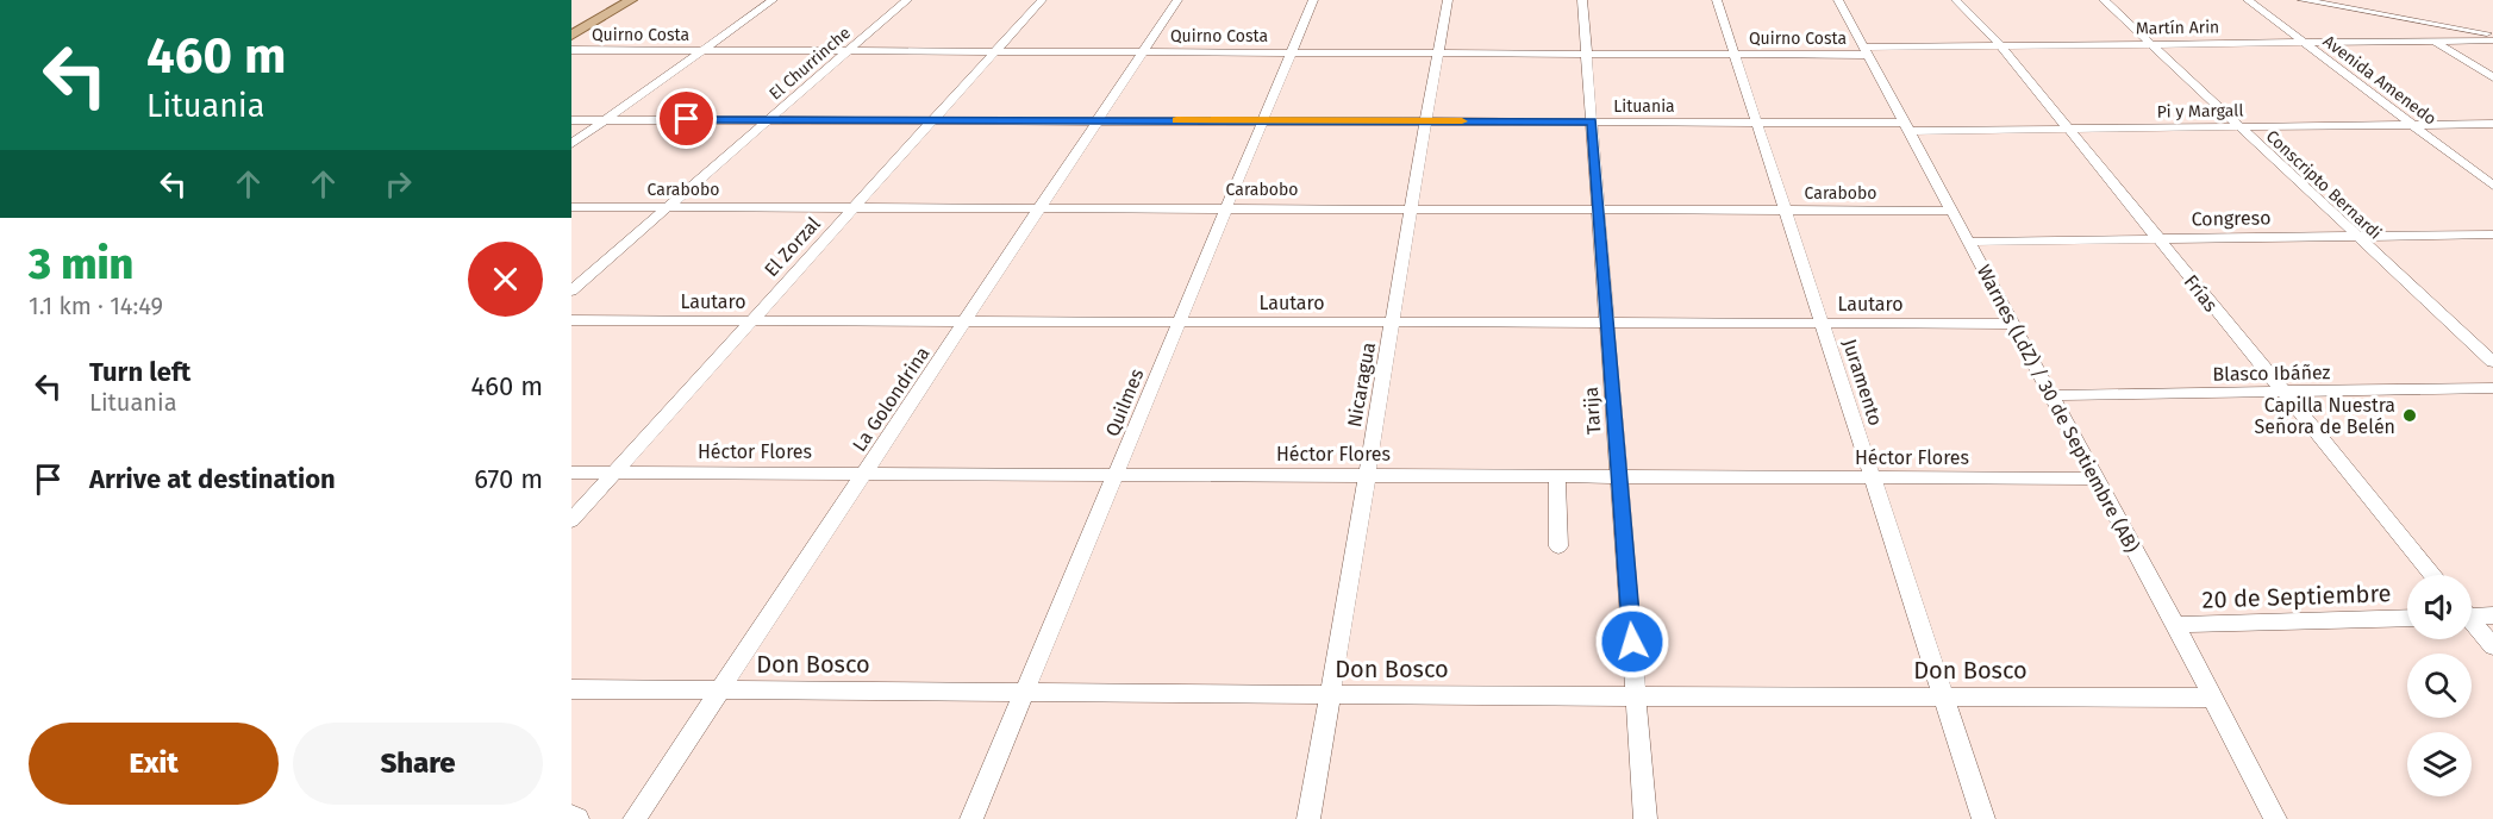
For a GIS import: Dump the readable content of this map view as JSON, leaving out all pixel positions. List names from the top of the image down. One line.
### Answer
{"streets":{"street":["Martín Arin","Quirno Costa","El Churrinche","Avenida Amenedo","Lituania","Pi y Margall","Conscripto Bernardi","Carabobo","Congreso","El Zorzal","Frías","Lautaro","Blasco Ibáñez","Juramento","Nicaragua","La Golondrina","Quilmes","Warnes (LdZ) / 30 de Septiembre (AB)","Tarija","Héctor Flores","20 de Septiembre","Don Bosco"]},"crossings":[["Martín Arin","Quirno Costa"],["Martín Arin","Avenida Amenedo"],["Martín Arin","Conscripto Bernardi"],["Martín Arin","Frías"],["Martín Arin","Warnes (LdZ) / 30 de Septiembre (AB)"],["Quirno Costa","El Churrinche"],["Quirno Costa","El Zorzal"],["Quirno Costa","Juramento"],["Quirno Costa","Nicaragua"],["Quirno Costa","La Golondrina"],["Quirno Costa","Quilmes"],["Quirno Costa","Warnes (LdZ) / 30 de Septiembre (AB)"],["Quirno Costa","Tarija"],["El Churrinche","Lituania"],["El Churrinche","Carabobo"],["Avenida Amenedo","Pi y Margall"],["Lituania","Pi y Margall"],["Lituania","El Zorzal"],["Lituania","Juramento"],["Lituania","Nicaragua"],["Lituania","La Golondrina"],["Lituania","Quilmes"],["Lituania","Warnes (LdZ) / 30 de Septiembre (AB)"],["Lituania","Tarija"],["Pi y Margall","Conscripto Bernardi"],["Pi y Margall","Frías"],["Pi y Margall","Warnes (LdZ) / 30 de Septiembre (AB)"],["Conscripto Bernardi","Congreso"],["Carabobo","El Zorzal"],["Carabobo","Juramento"],["Carabobo","Nicaragua"],["Carabobo","La Golondrina"],["Carabobo","Quilmes"],["Carabobo","Warnes (LdZ) / 30 de Septiembre (AB)"],["Carabobo","Tarija"],["Congreso","Frías"],["Congreso","Warnes (LdZ) / 30 de Septiembre (AB)"],["El Zorzal","Lautaro"],["El Zorzal","Héctor Flores"],["Frías","Blasco Ibáñez"],["Lautaro","Juramento"],["Lautaro","Nicaragua"],["Lautaro","La Golondrina"],["Lautaro","Quilmes"],["Lautaro","Warnes (LdZ) / 30 de Septiembre (AB)"],["Lautaro","Tarija"],["Blasco Ibáñez","Warnes (LdZ) / 30 de Septiembre (AB)"],["Juramento","Héctor Flores"],["Juramento","Don Bosco"],["Nicaragua","Héctor Flores"],["Nicaragua","Don Bosco"],["La Golondrina","Héctor Flores"],["La Golondrina","Don Bosco"],["Quilmes","Héctor Flores"],["Quilmes","Don Bosco"],["Warnes (LdZ) / 30 de Septiembre (AB)","Héctor Flores"],["Warnes (LdZ) / 30 de Septiembre (AB)","20 de Septiembre"],["Warnes (LdZ) / 30 de Septiembre (AB)","Don Bosco"],["Tarija","Héctor Flores"],["Tarija","Don Bosco"]],"places":["Capilla Nuestra Señora de Belén"],"page":{"turn":["460 m","Lituania"],"heading":["3 min","1.1 km · 14:49"],"list":[{"name":"Turn left","note":"Lituania","value":"460 m"},{"name":"Arrive at destination","value":"670 m"}],"buttons":["Exit","Share"]}}
